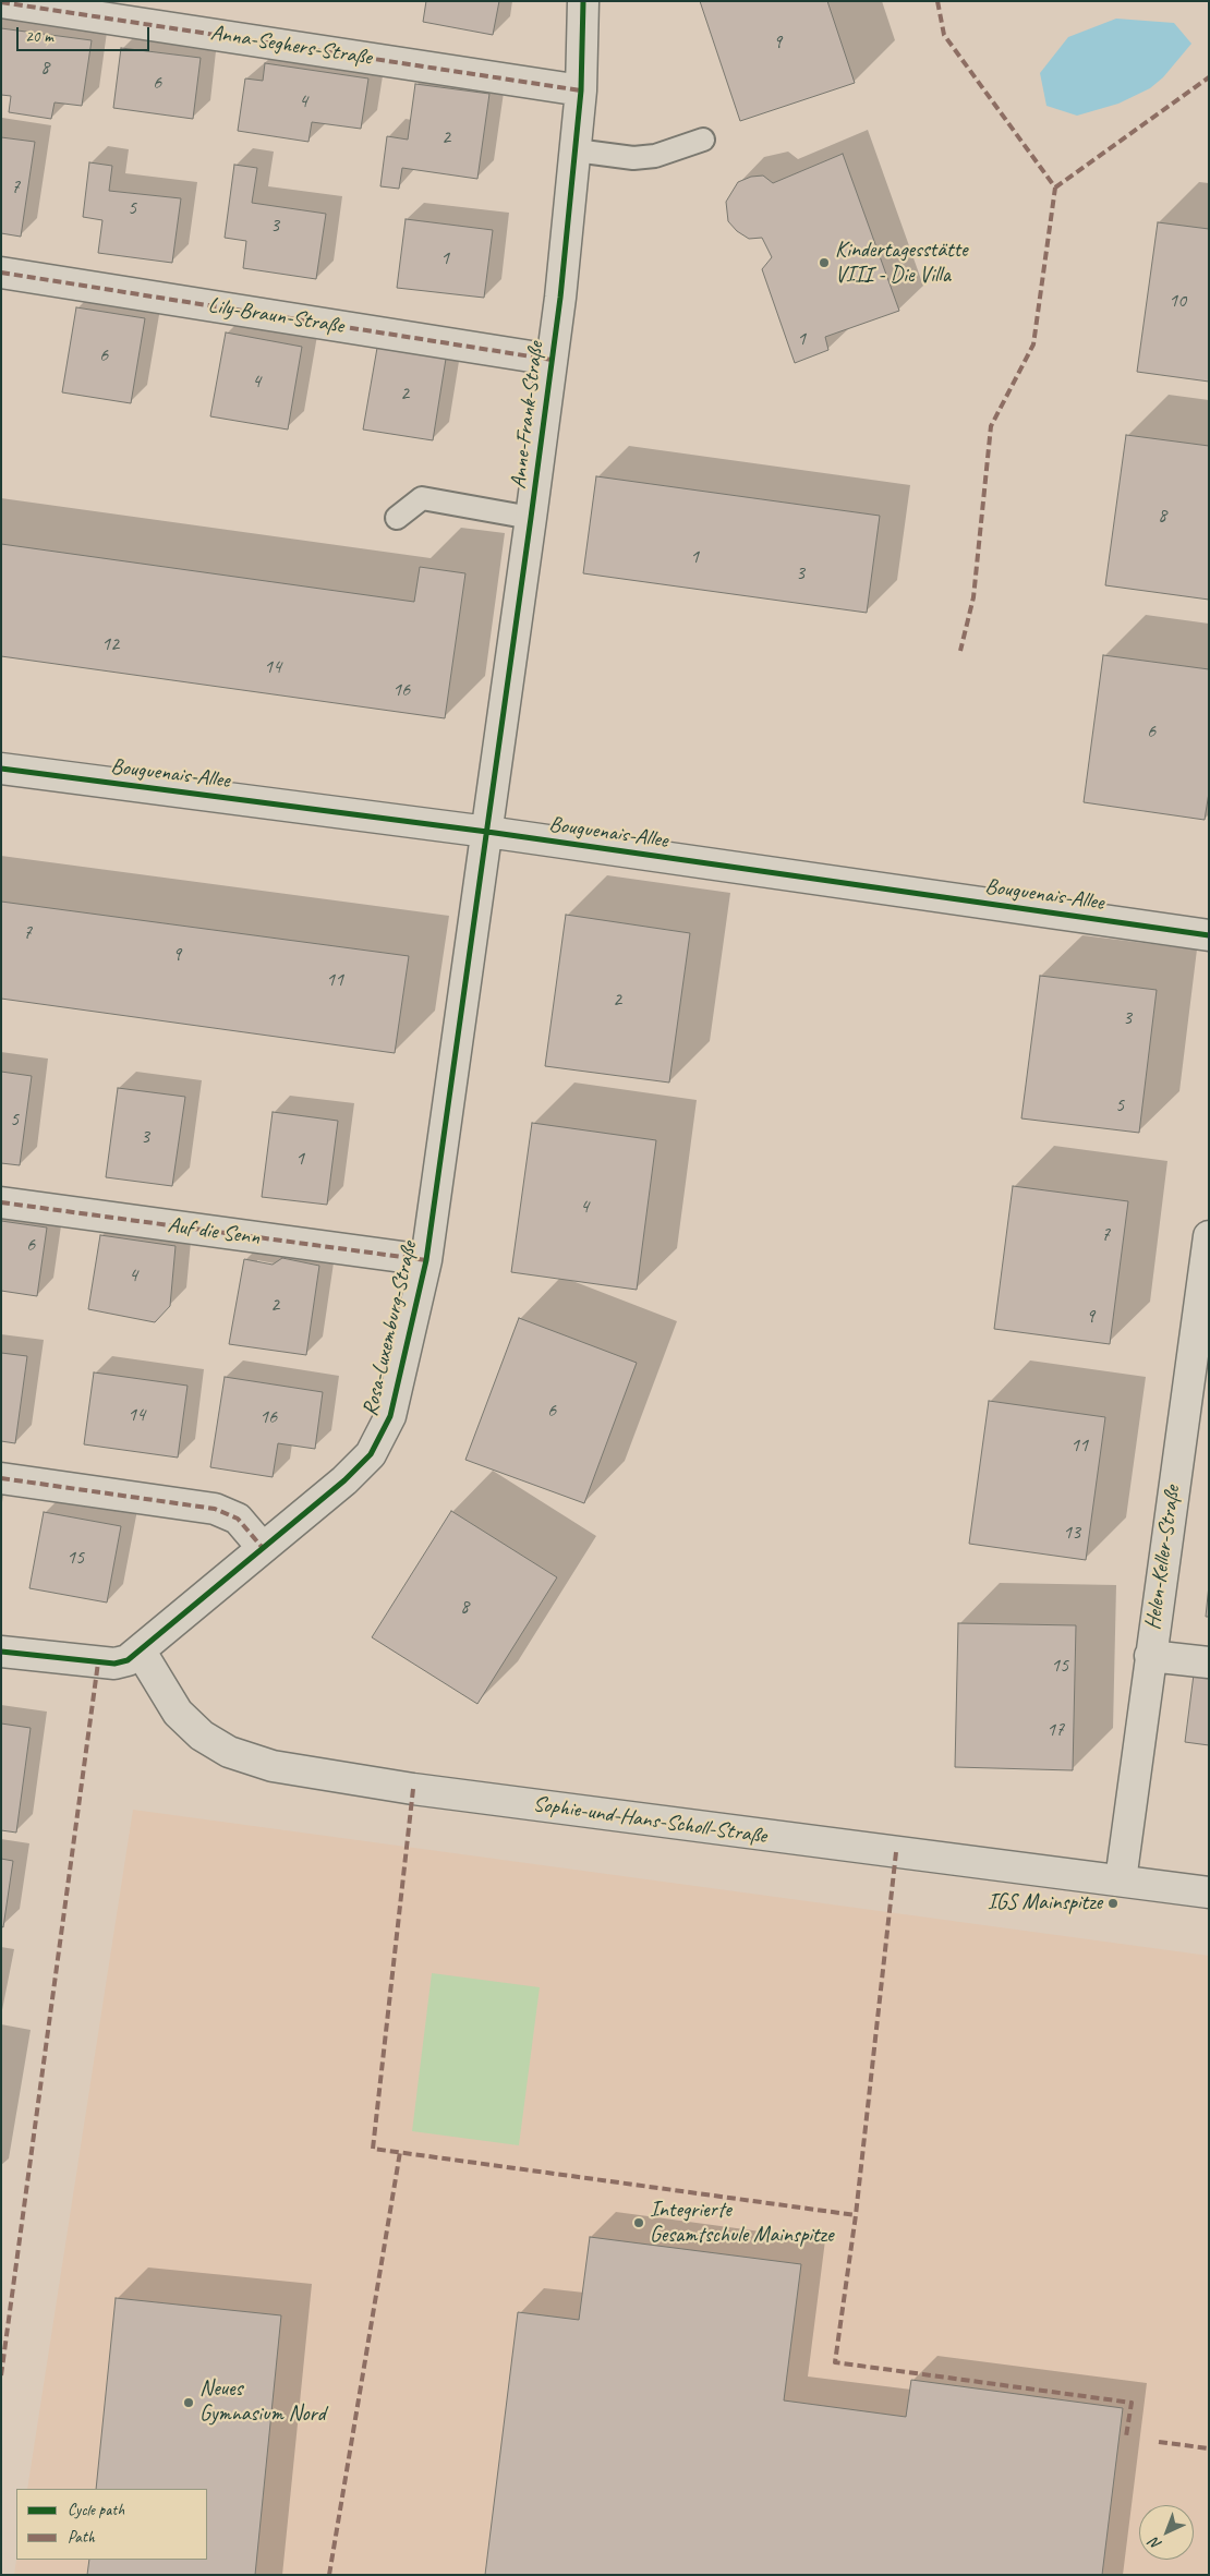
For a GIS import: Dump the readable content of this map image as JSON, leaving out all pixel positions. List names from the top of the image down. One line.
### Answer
{"streets":{"street":["Anna-Seghers-Straße","Lily-Braun-Straße","Anne-Frank-Straße","Bouguenais-Allee","Auf die Senn","Rosa-Luxemburg-Straße","Helen-Keller-Straße","Sophie-und-Hans-Scholl-Straße"]},"crossings":[["Anna-Seghers-Straße","Anne-Frank-Straße"],["Lily-Braun-Straße","Anne-Frank-Straße"],["Anne-Frank-Straße","Bouguenais-Allee"],["Anne-Frank-Straße","Rosa-Luxemburg-Straße"],["Bouguenais-Allee","Rosa-Luxemburg-Straße"],["Auf die Senn","Rosa-Luxemburg-Straße"],["Rosa-Luxemburg-Straße","Sophie-und-Hans-Scholl-Straße"],["Helen-Keller-Straße","Sophie-und-Hans-Scholl-Straße"]],"places":["Kindertagesstätte VIII - Die Villa","IGS Mainspitze","Integrierte Gesamtschule Mainspitze","Neues Gymnasium Nord"],"house_numbers":["9","8","6","4","2","7","5","3","1","10","1","6","4","2","8","1","3","12","14","16","6","7","9","11","2","3","5","5","3","1","4","7","6","4","2","9","6","14","16","11","13","15","8","15","17"],"legend":["Cycle path","Path"],"scale_bar":"20 m","north":"bottom left"}
